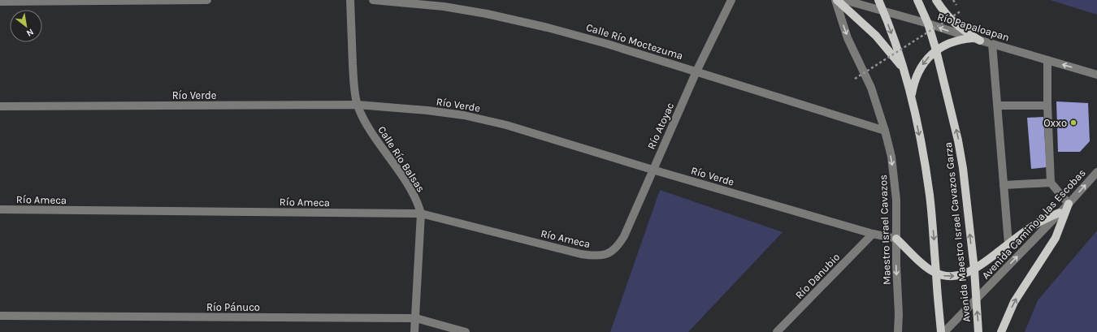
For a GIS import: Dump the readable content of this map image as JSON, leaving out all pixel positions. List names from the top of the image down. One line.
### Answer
{"streets":{"main road":["Avenida Maestro Israel Cavazos Garza"],"street":["Río Papaloapan","Calle Río Moctezuma","Río Verde","Río Atoyac","Calle Río Balsas","Río Ameca","Avenida Camino a las Escobas","Maestro Israel Cavazos","Río Danubio","Río Pánuco"]},"crossings":[["Río Papaloapan","Avenida Maestro Israel Cavazos Garza"],["Calle Río Moctezuma","Río Atoyac"],["Calle Río Moctezuma","Maestro Israel Cavazos"],["Río Verde","Río Atoyac"],["Río Verde","Calle Río Balsas"],["Río Verde","Maestro Israel Cavazos"],["Río Verde","Río Danubio"],["Río Atoyac","Río Ameca"],["Calle Río Balsas","Río Ameca"],["Calle Río Balsas","Río Pánuco"],["Avenida Camino a las Escobas","Avenida Maestro Israel Cavazos Garza"]],"one_way":["Río Papaloapan","Avenida Camino a las Escobas","Maestro Israel Cavazos"],"places":["Oxxo"],"north":"bottom right"}
